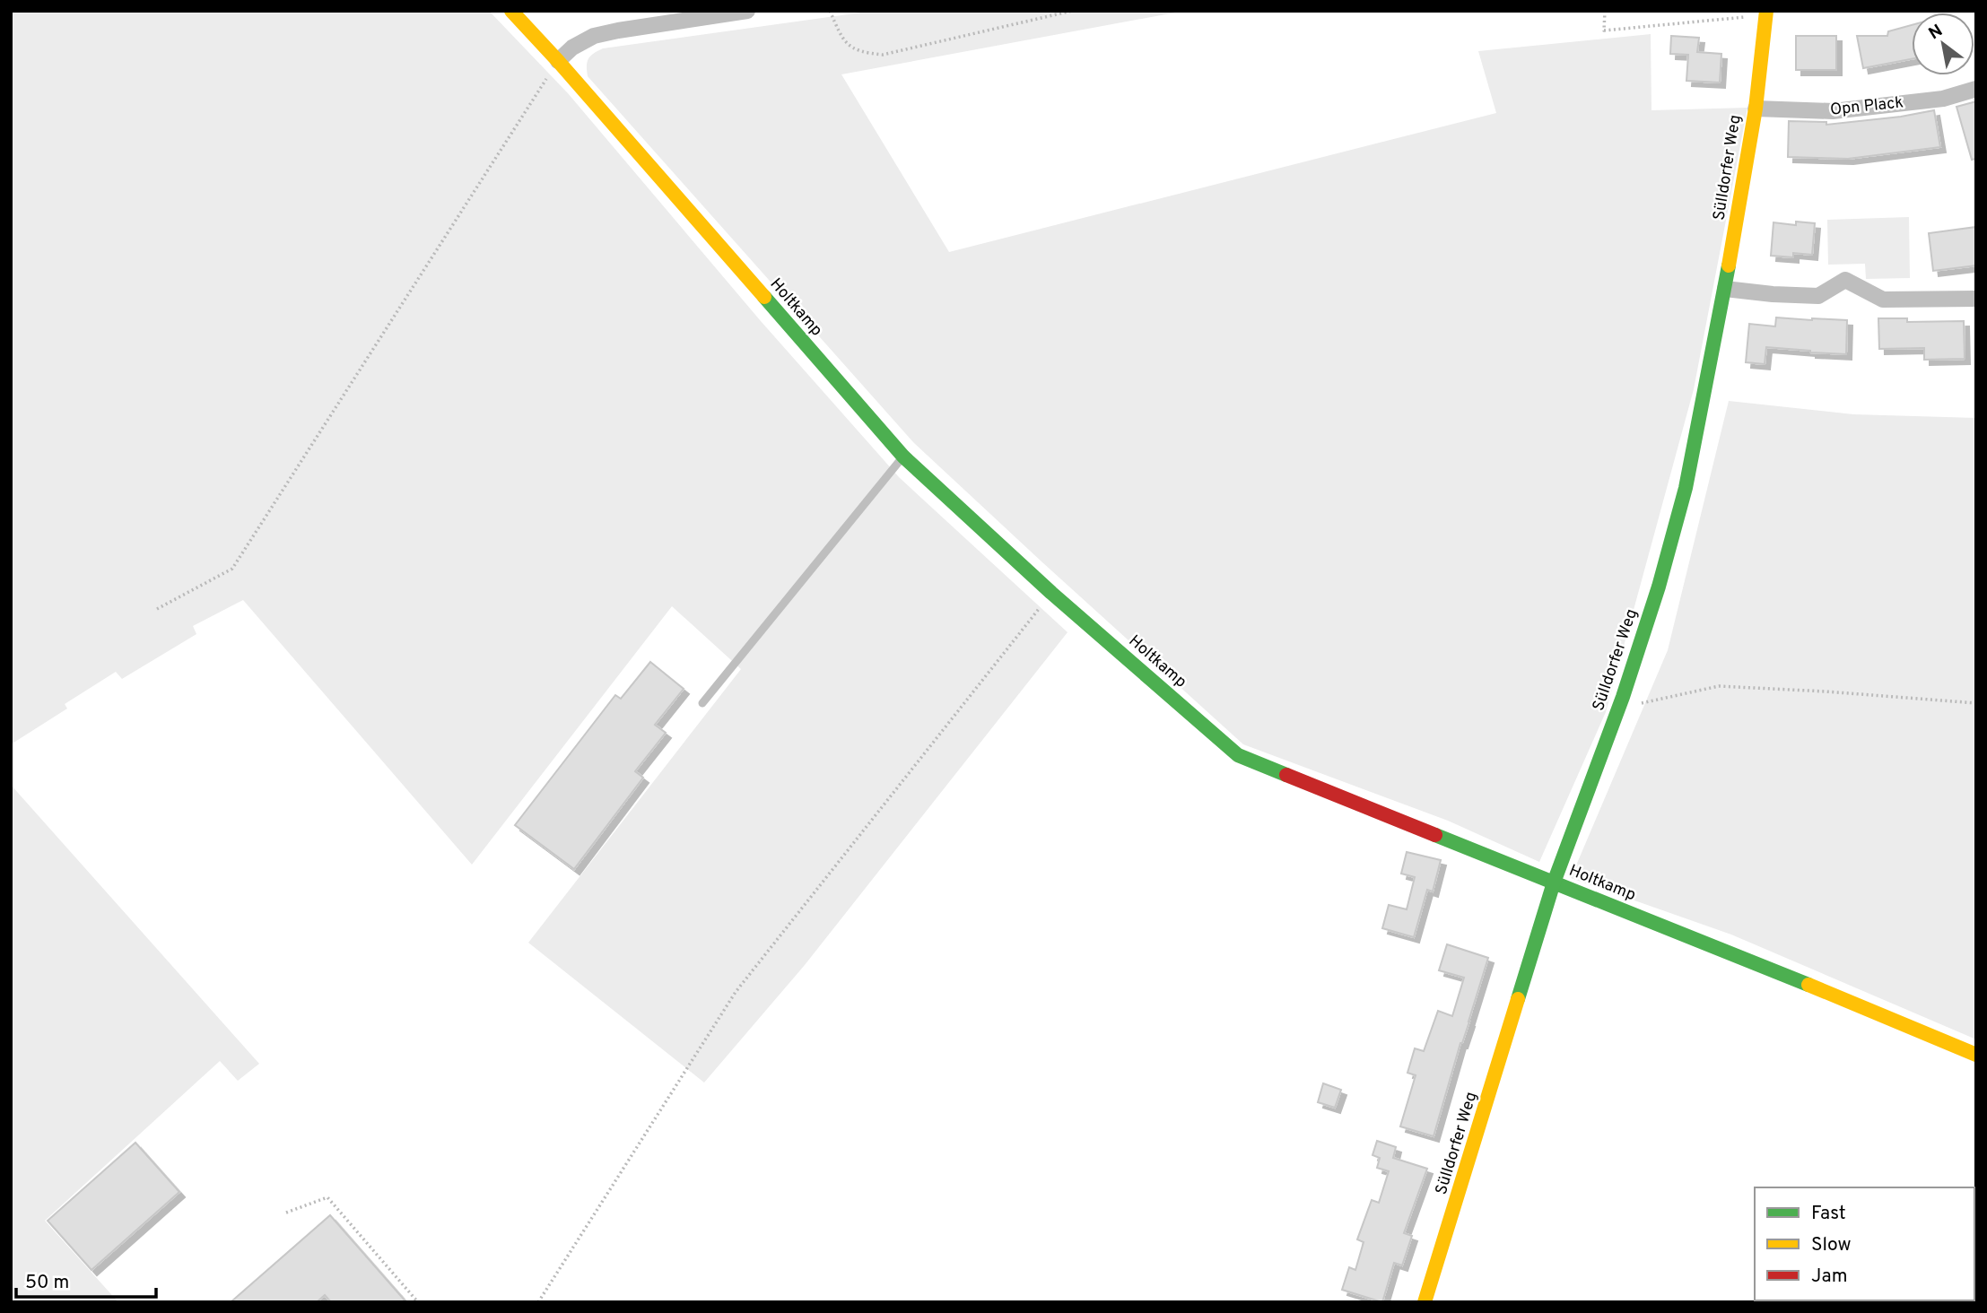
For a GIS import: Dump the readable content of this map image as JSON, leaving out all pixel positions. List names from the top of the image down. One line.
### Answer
{"streets":{"street":["Opn Plack","Sülldorfer Weg","Holtkamp"]},"crossings":[["Opn Plack","Sülldorfer Weg"],["Sülldorfer Weg","Holtkamp"]],"legend":["Fast","Slow","Jam"],"scale_bar":"50 m","north":"top left"}
